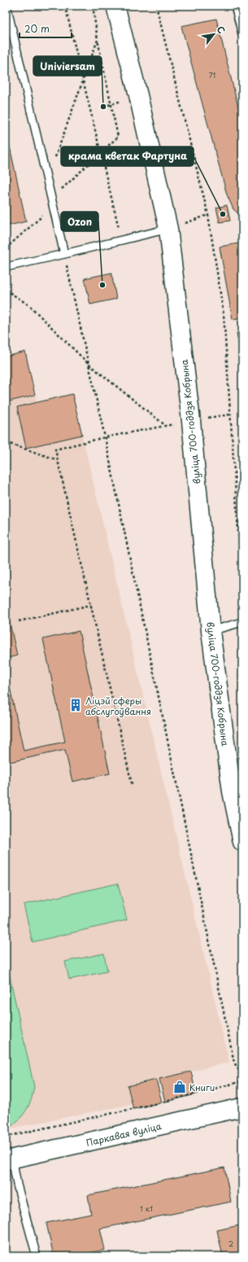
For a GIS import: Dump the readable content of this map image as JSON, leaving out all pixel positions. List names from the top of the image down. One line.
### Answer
{"streets":{"street":["вуліца 700-годдзя Кобрына","Паркавая вуліца"]},"places":{"other":["Univiersam","крама кветак Фартуна","Ozon"],"building":["Ліцэй сферы абслугоўвання"],"shop":["Книги"]},"house_numbers":["71","1 к1","2"],"scale_bar":"20 m","north":"top right"}
